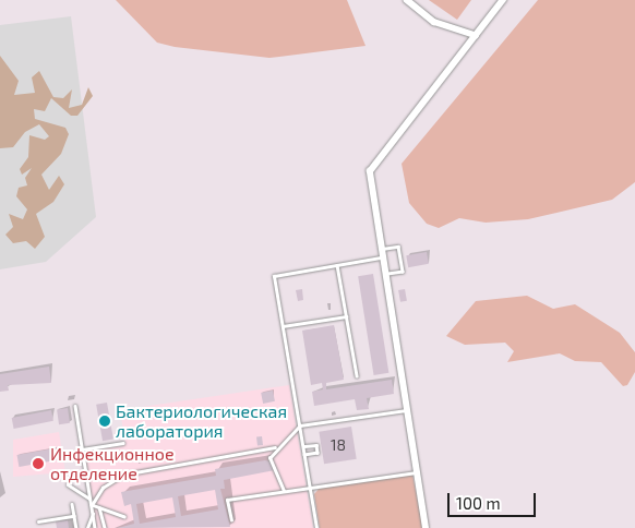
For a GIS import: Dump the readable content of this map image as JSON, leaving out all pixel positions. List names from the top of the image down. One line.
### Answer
{"places":["Бактериологическая лаборатория","Инфекционное отделение"],"house_numbers":["18"],"scale_bar":"100 m"}
